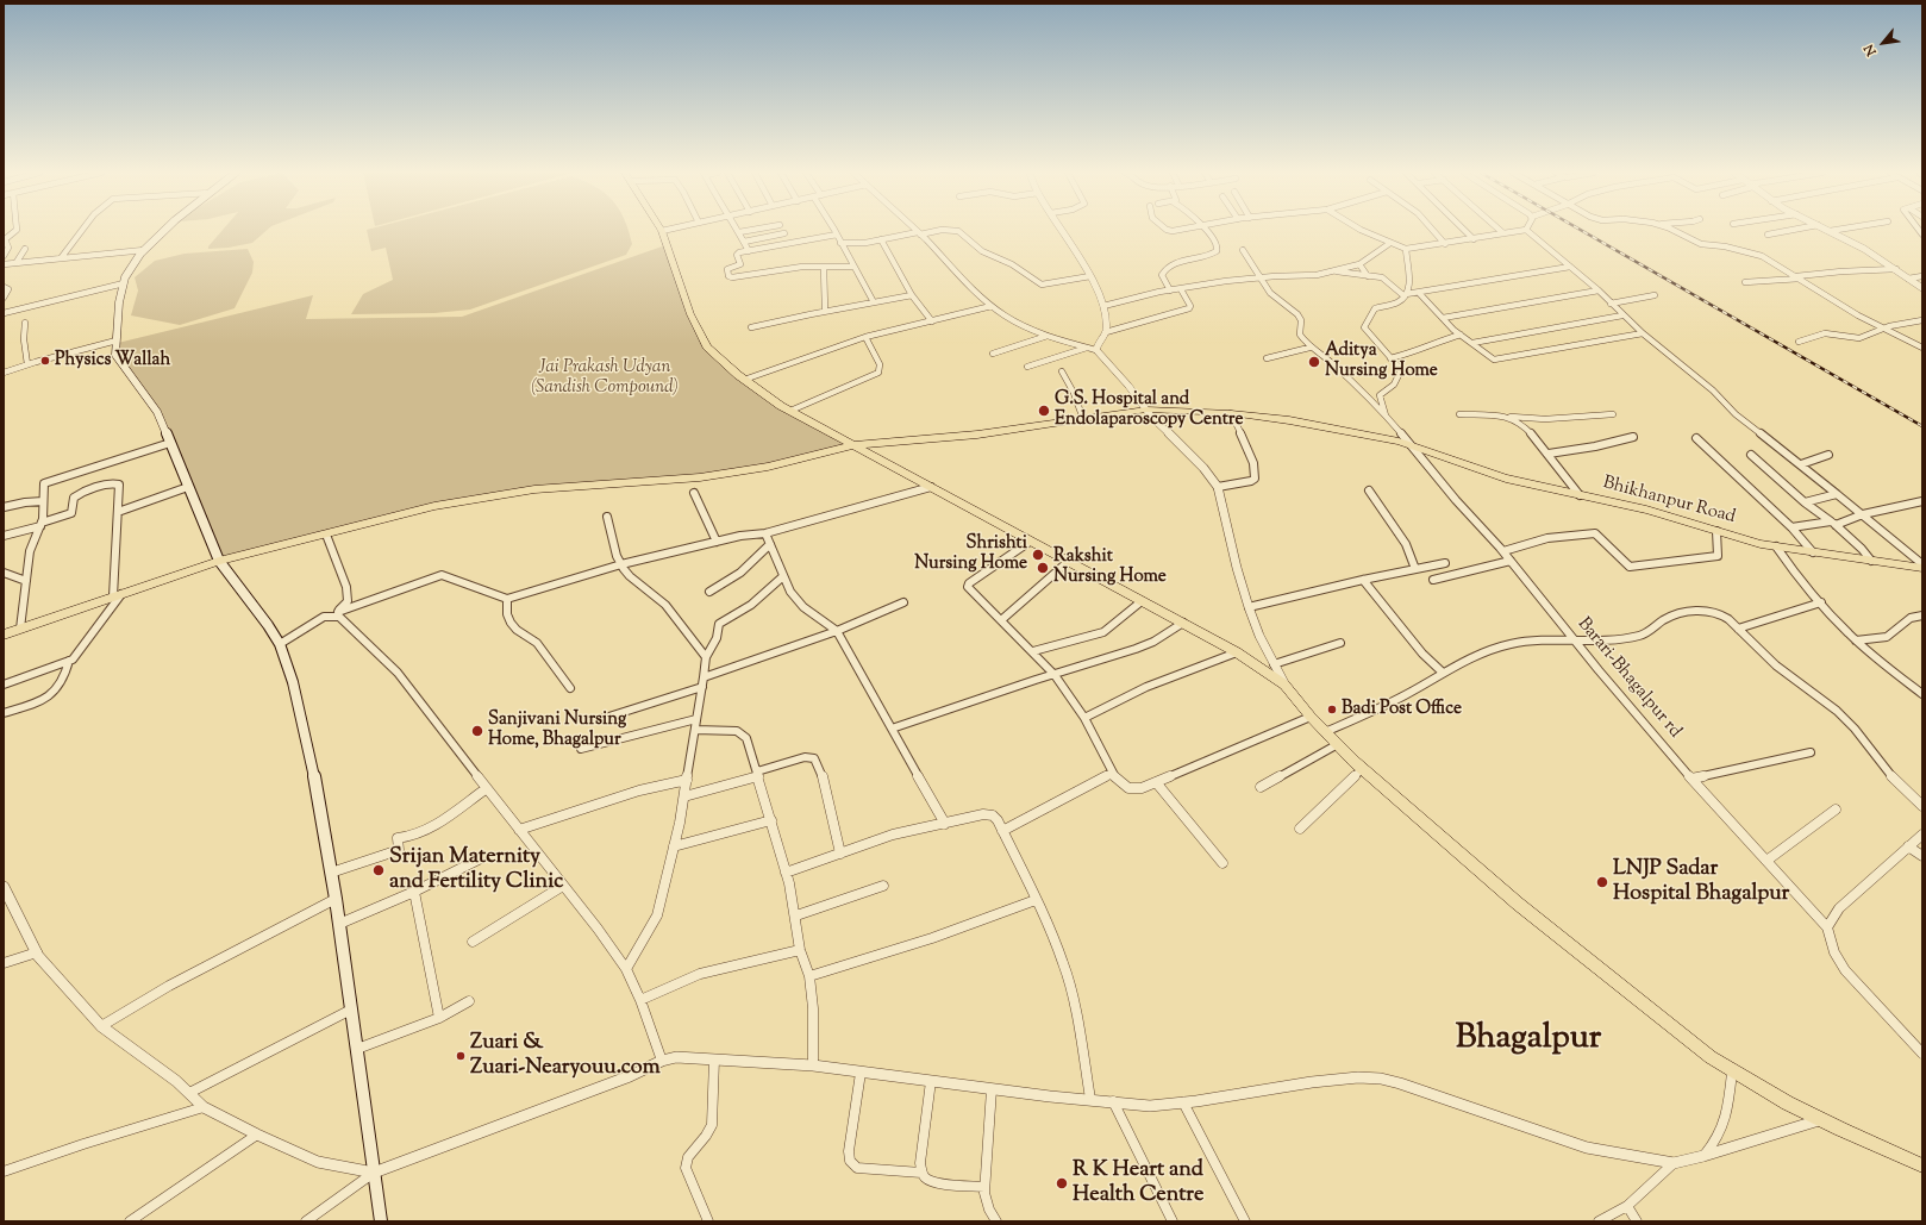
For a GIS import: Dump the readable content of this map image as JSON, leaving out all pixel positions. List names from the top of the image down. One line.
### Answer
{"streets":{"main road":["Bhikhanpur Road"],"street":["Barari-Bhagalpur rd"]},"crossings":[["Bhikhanpur Road","Barari-Bhagalpur rd"]],"districts":["Bhagalpur"],"parks":["Jai Prakash Udyan (Sandish Compound)"],"places":["Physics Wallah","Aditya Nursing Home","G.S. Hospital and Endolaparoscopy Centre","Shrishti Nursing Home","Rakshit Nursing Home","Badi Post Office","Sanjivani Nursing Home, Bhagalpur","Srijan Maternity and Fertility Clinic","LNJP Sadar Hospital Bhagalpur","Zuari & Zuari-Nearyouu.com","R K Heart and Health Centre"],"north":"bottom left"}
